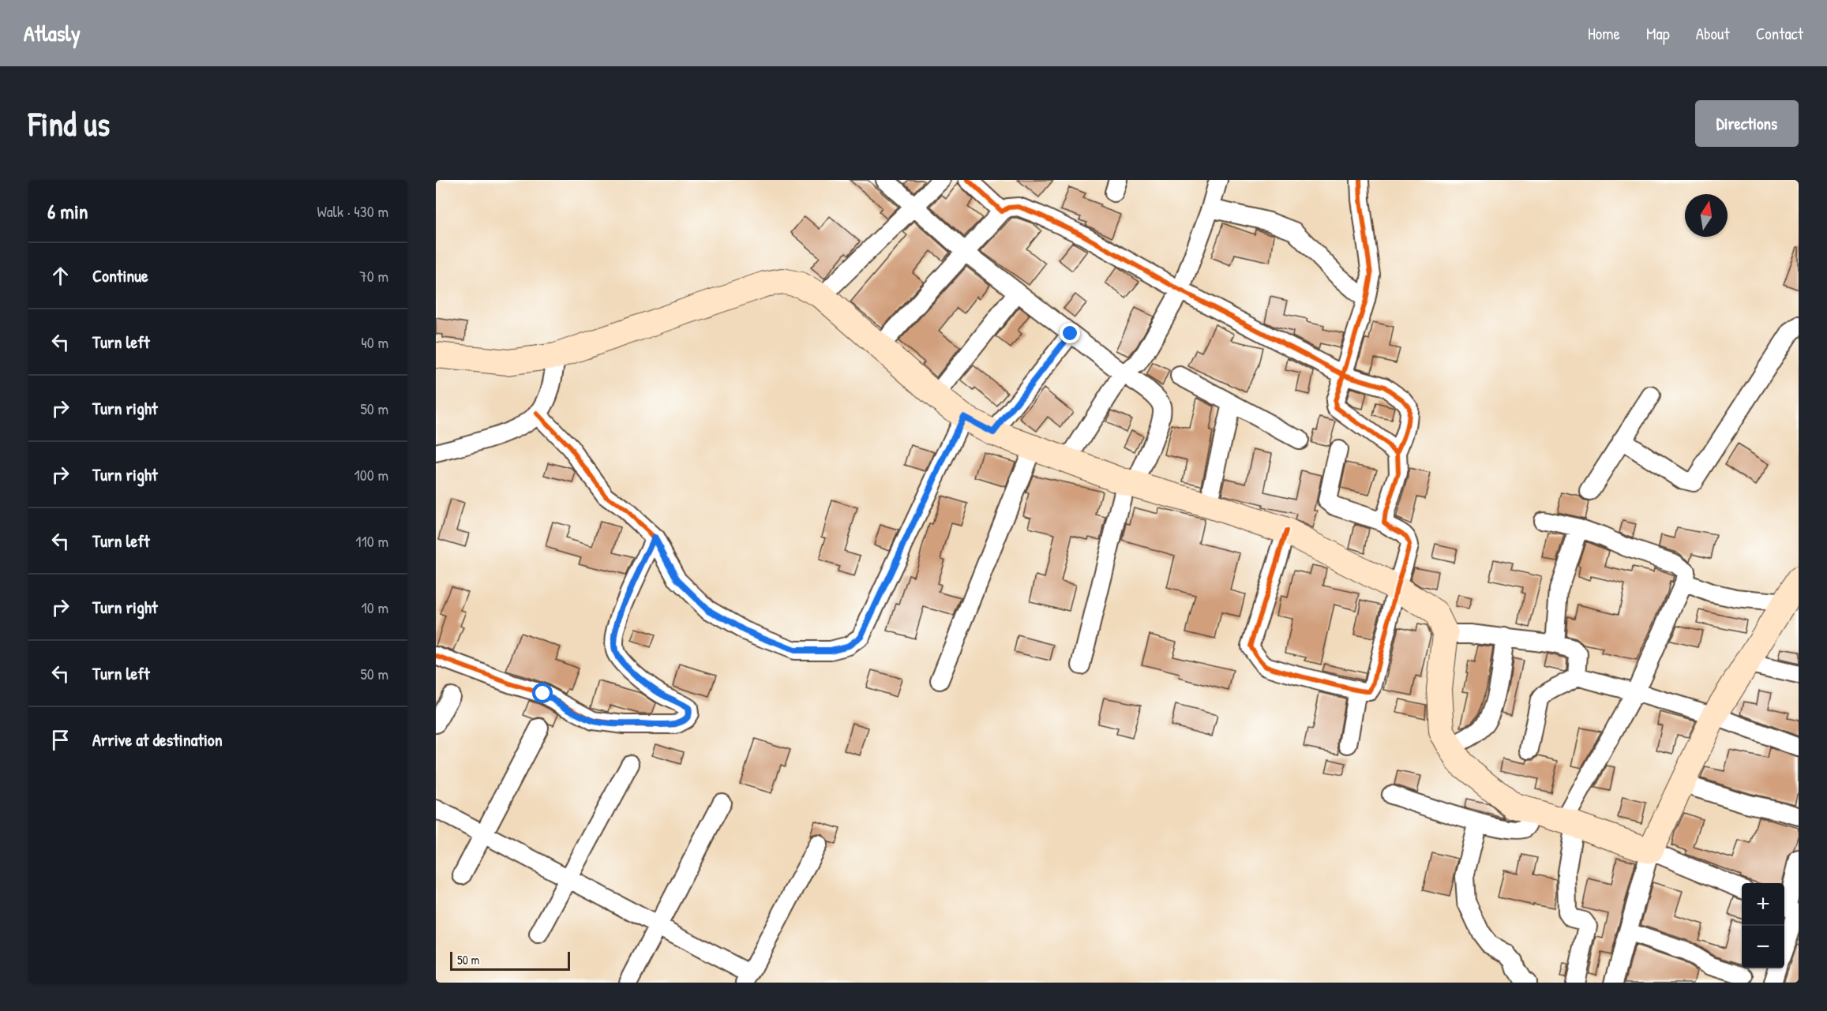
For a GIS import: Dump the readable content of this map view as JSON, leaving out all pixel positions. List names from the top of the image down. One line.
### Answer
{"scale_bar":"50 m","north":"top","page":{"header":"Atlasly","nav":["Home","Map","About","Contact"],"buttons":"Directions","title":"Find us","heading":["6 min","Walk · 430 m"],"list":[["Continue","70 m"],["Turn left","40 m"],["Turn right","50 m"],["Turn right","100 m"],["Turn left","110 m"],["Turn right","10 m"],["Turn left","50 m"],"Arrive at destination"],"map_buttons":["+","−"],"scale":"50 m"}}
